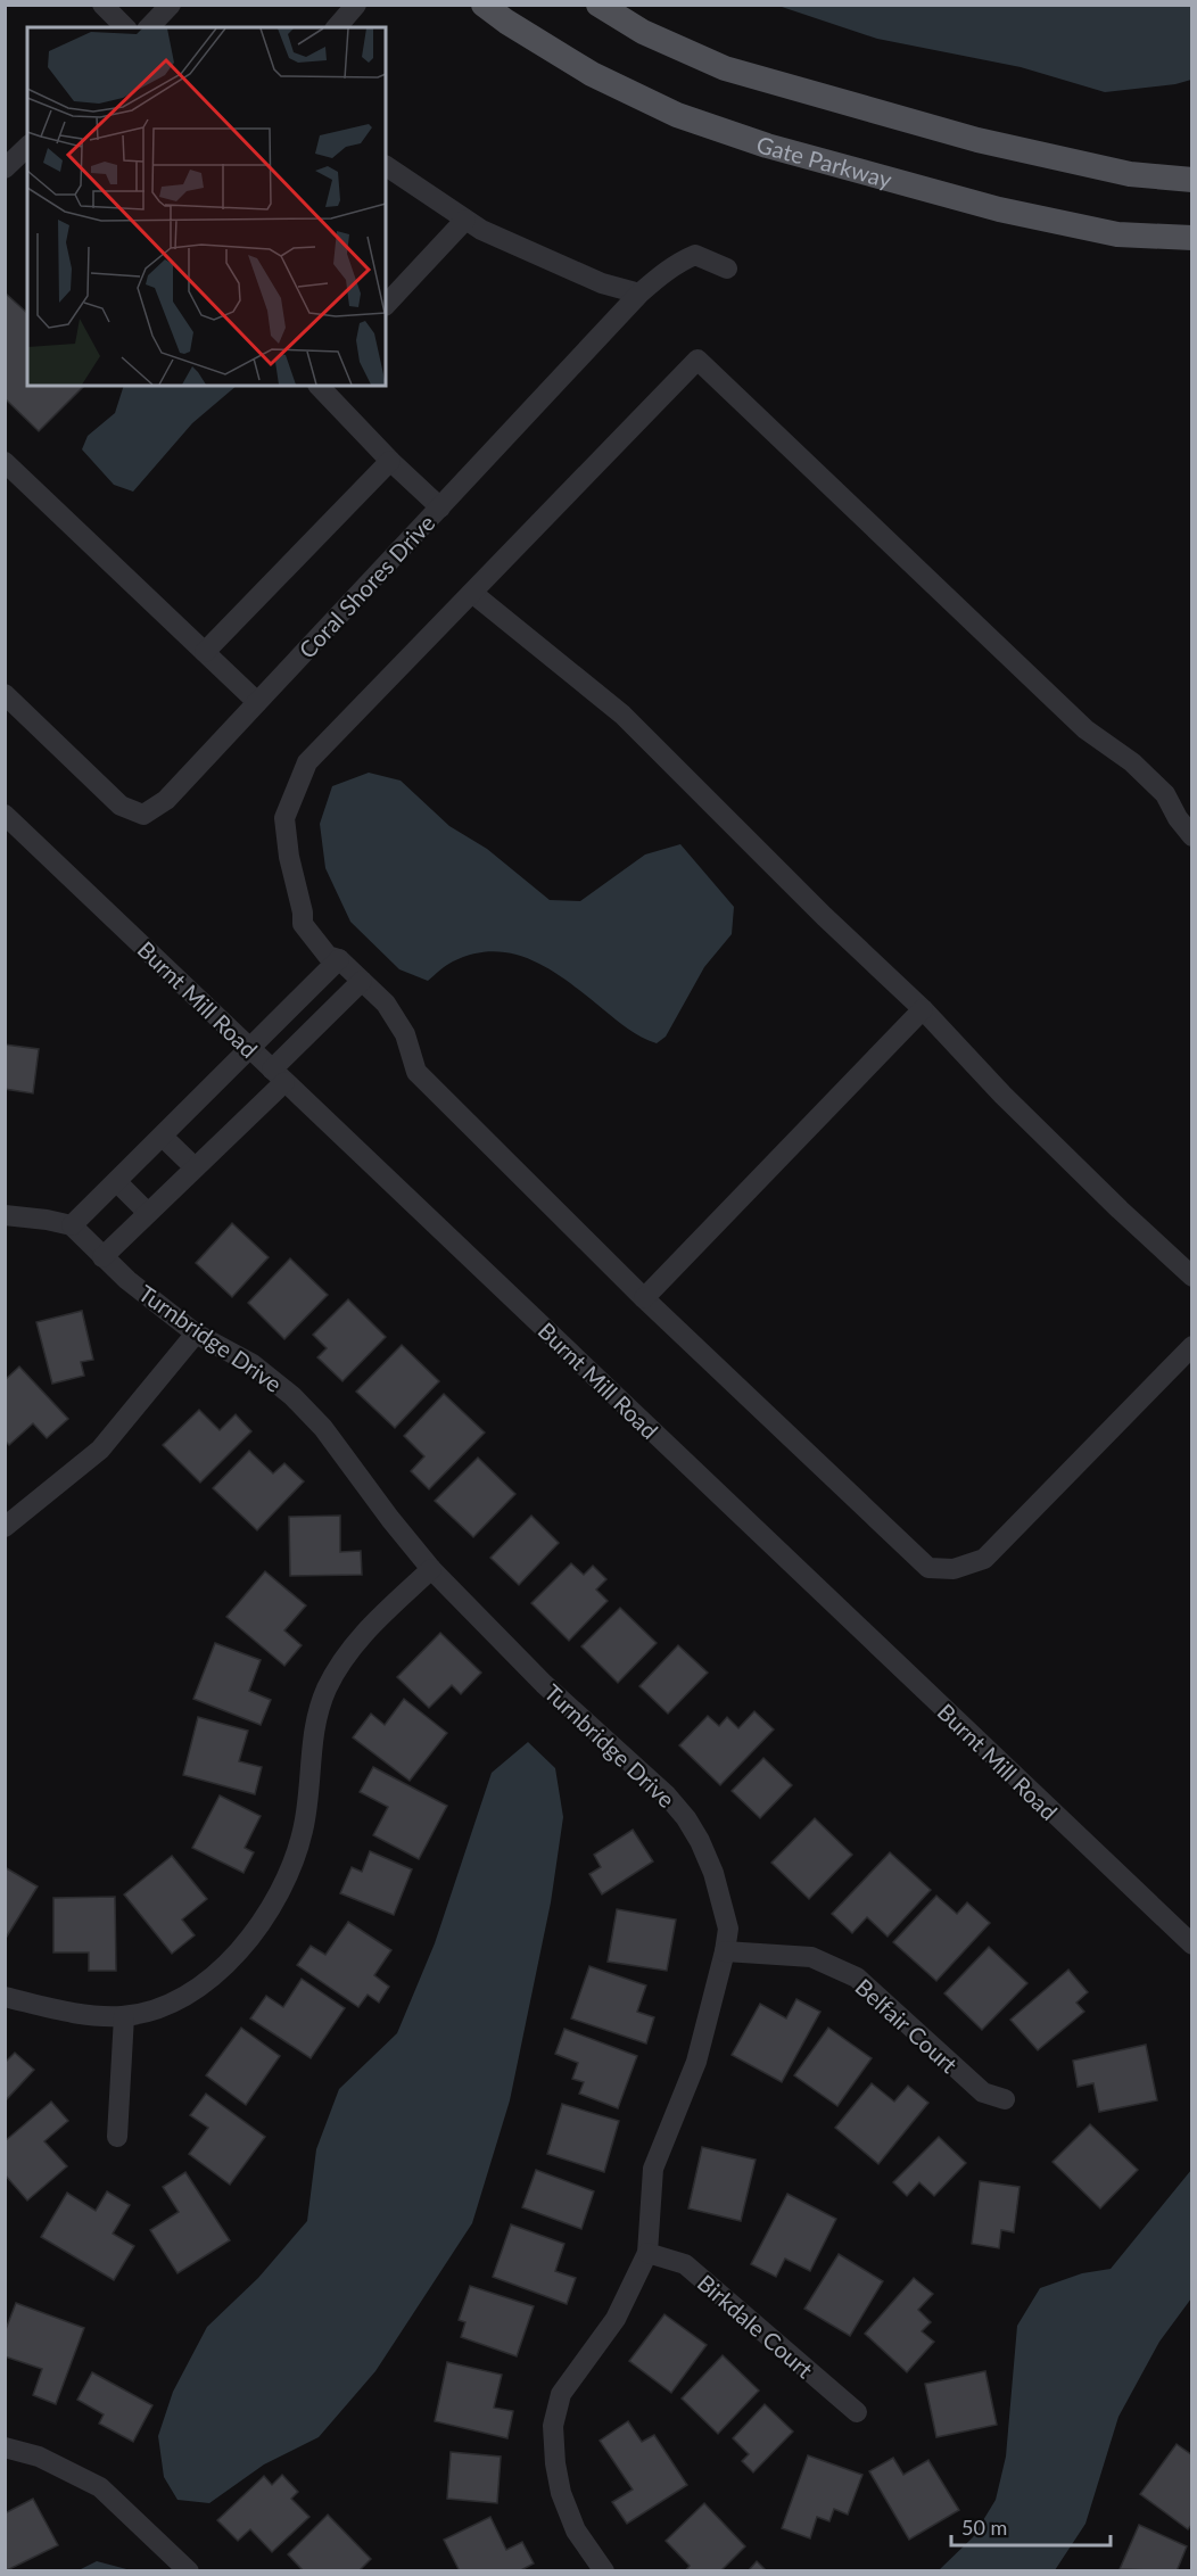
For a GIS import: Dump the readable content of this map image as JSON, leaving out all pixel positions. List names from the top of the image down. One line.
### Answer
{"streets":{"main road":["Gate Parkway"],"street":["Coral Shores Drive","Burnt Mill Road","Turnbridge Drive","Belfair Court","Birkdale Court"]},"crossings":[["Turnbridge Drive","Belfair Court"],["Turnbridge Drive","Birkdale Court"]],"scale_bar":"50 m"}
